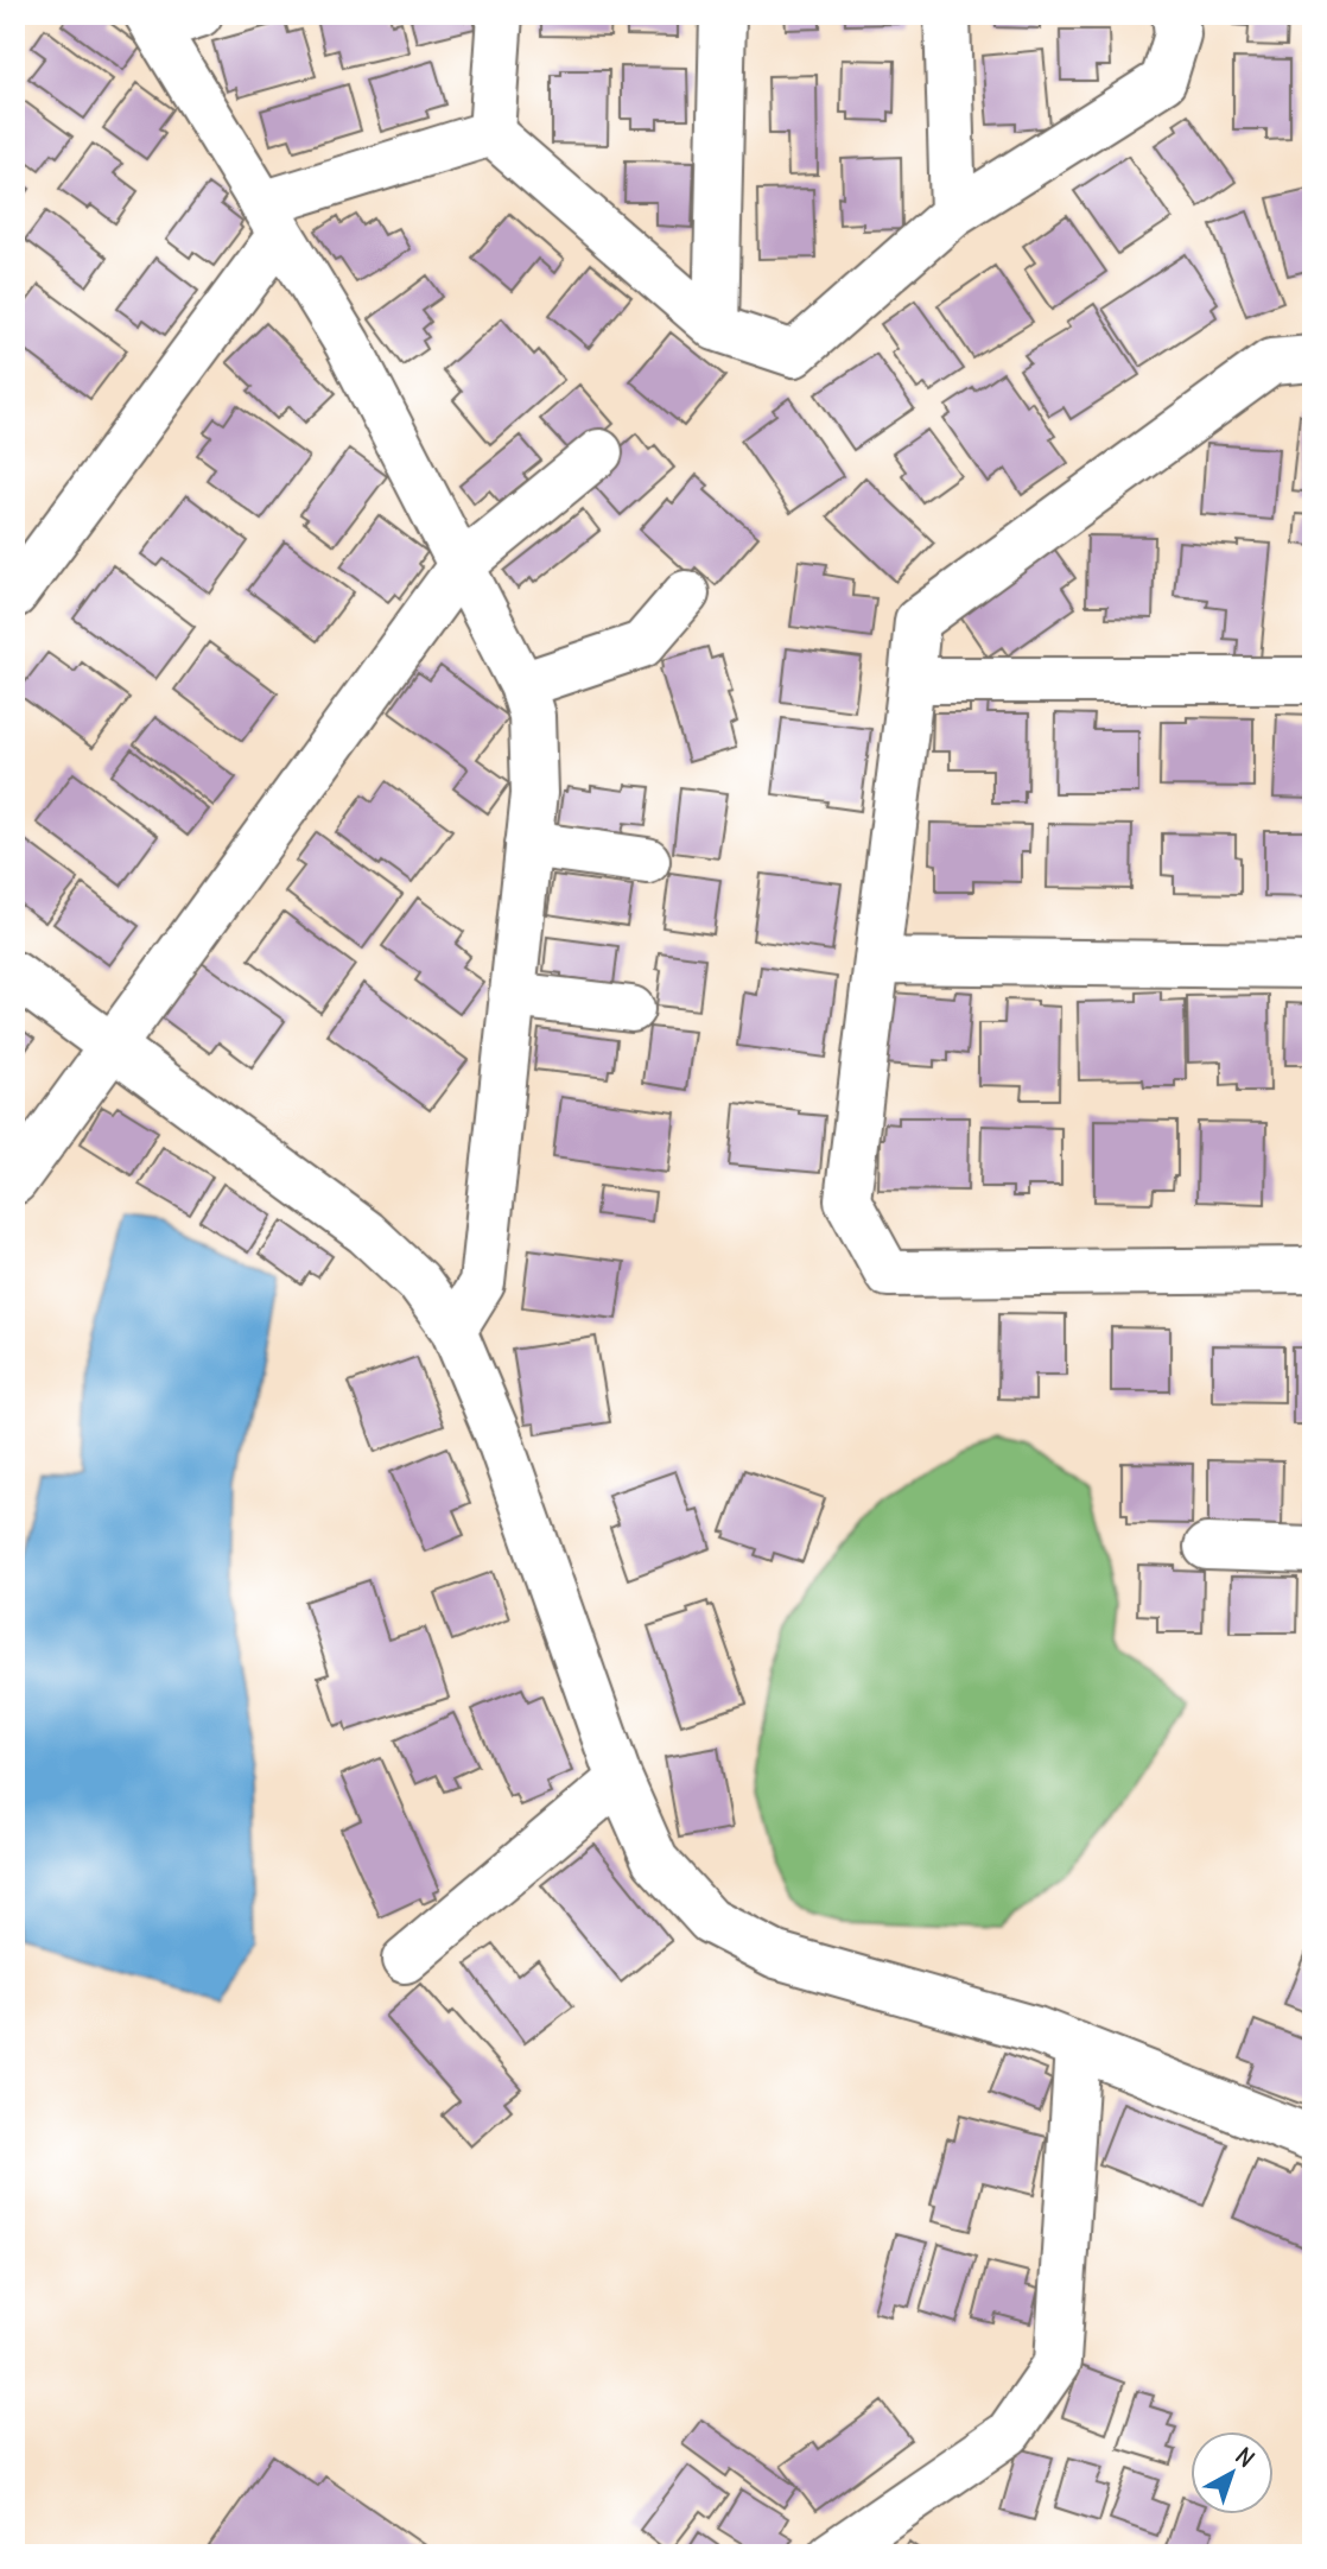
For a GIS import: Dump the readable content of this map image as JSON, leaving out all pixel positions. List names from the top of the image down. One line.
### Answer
{"north":"top right"}
